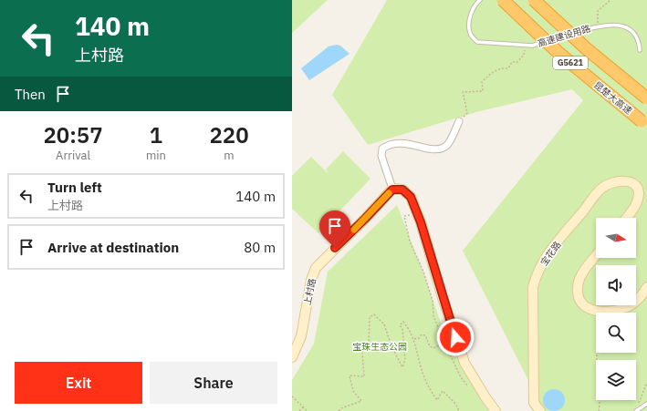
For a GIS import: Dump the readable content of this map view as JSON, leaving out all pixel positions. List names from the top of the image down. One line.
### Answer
{"streets":{"highway":["G5621","昆楚大高速"],"main road":["宝花路","上村路"],"lane":["高速建设用路"]},"parks":["宝珠生态公园"],"north":"right","page":{"turn":["140 m","上村路"],"then":"Then","eta":["20:57","Arrival","1","min","220","m"],"list":[{"name":"Turn left","note":"上村路","value":"140 m"},{"name":"Arrive at destination","value":"80 m"}],"buttons":["Exit","Share"]}}
